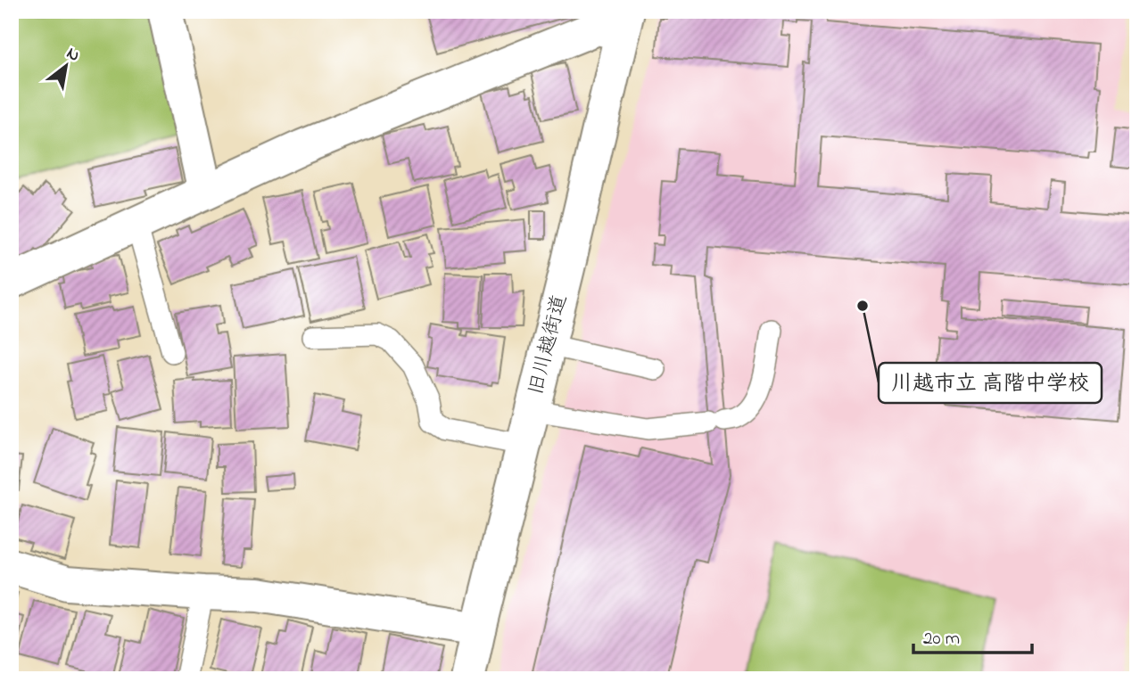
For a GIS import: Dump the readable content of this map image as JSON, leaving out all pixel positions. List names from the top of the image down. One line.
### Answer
{"streets":{"street":["旧川越街道"]},"places":["川越市立 高階中学校"],"scale_bar":"20 m","north":"top right"}
